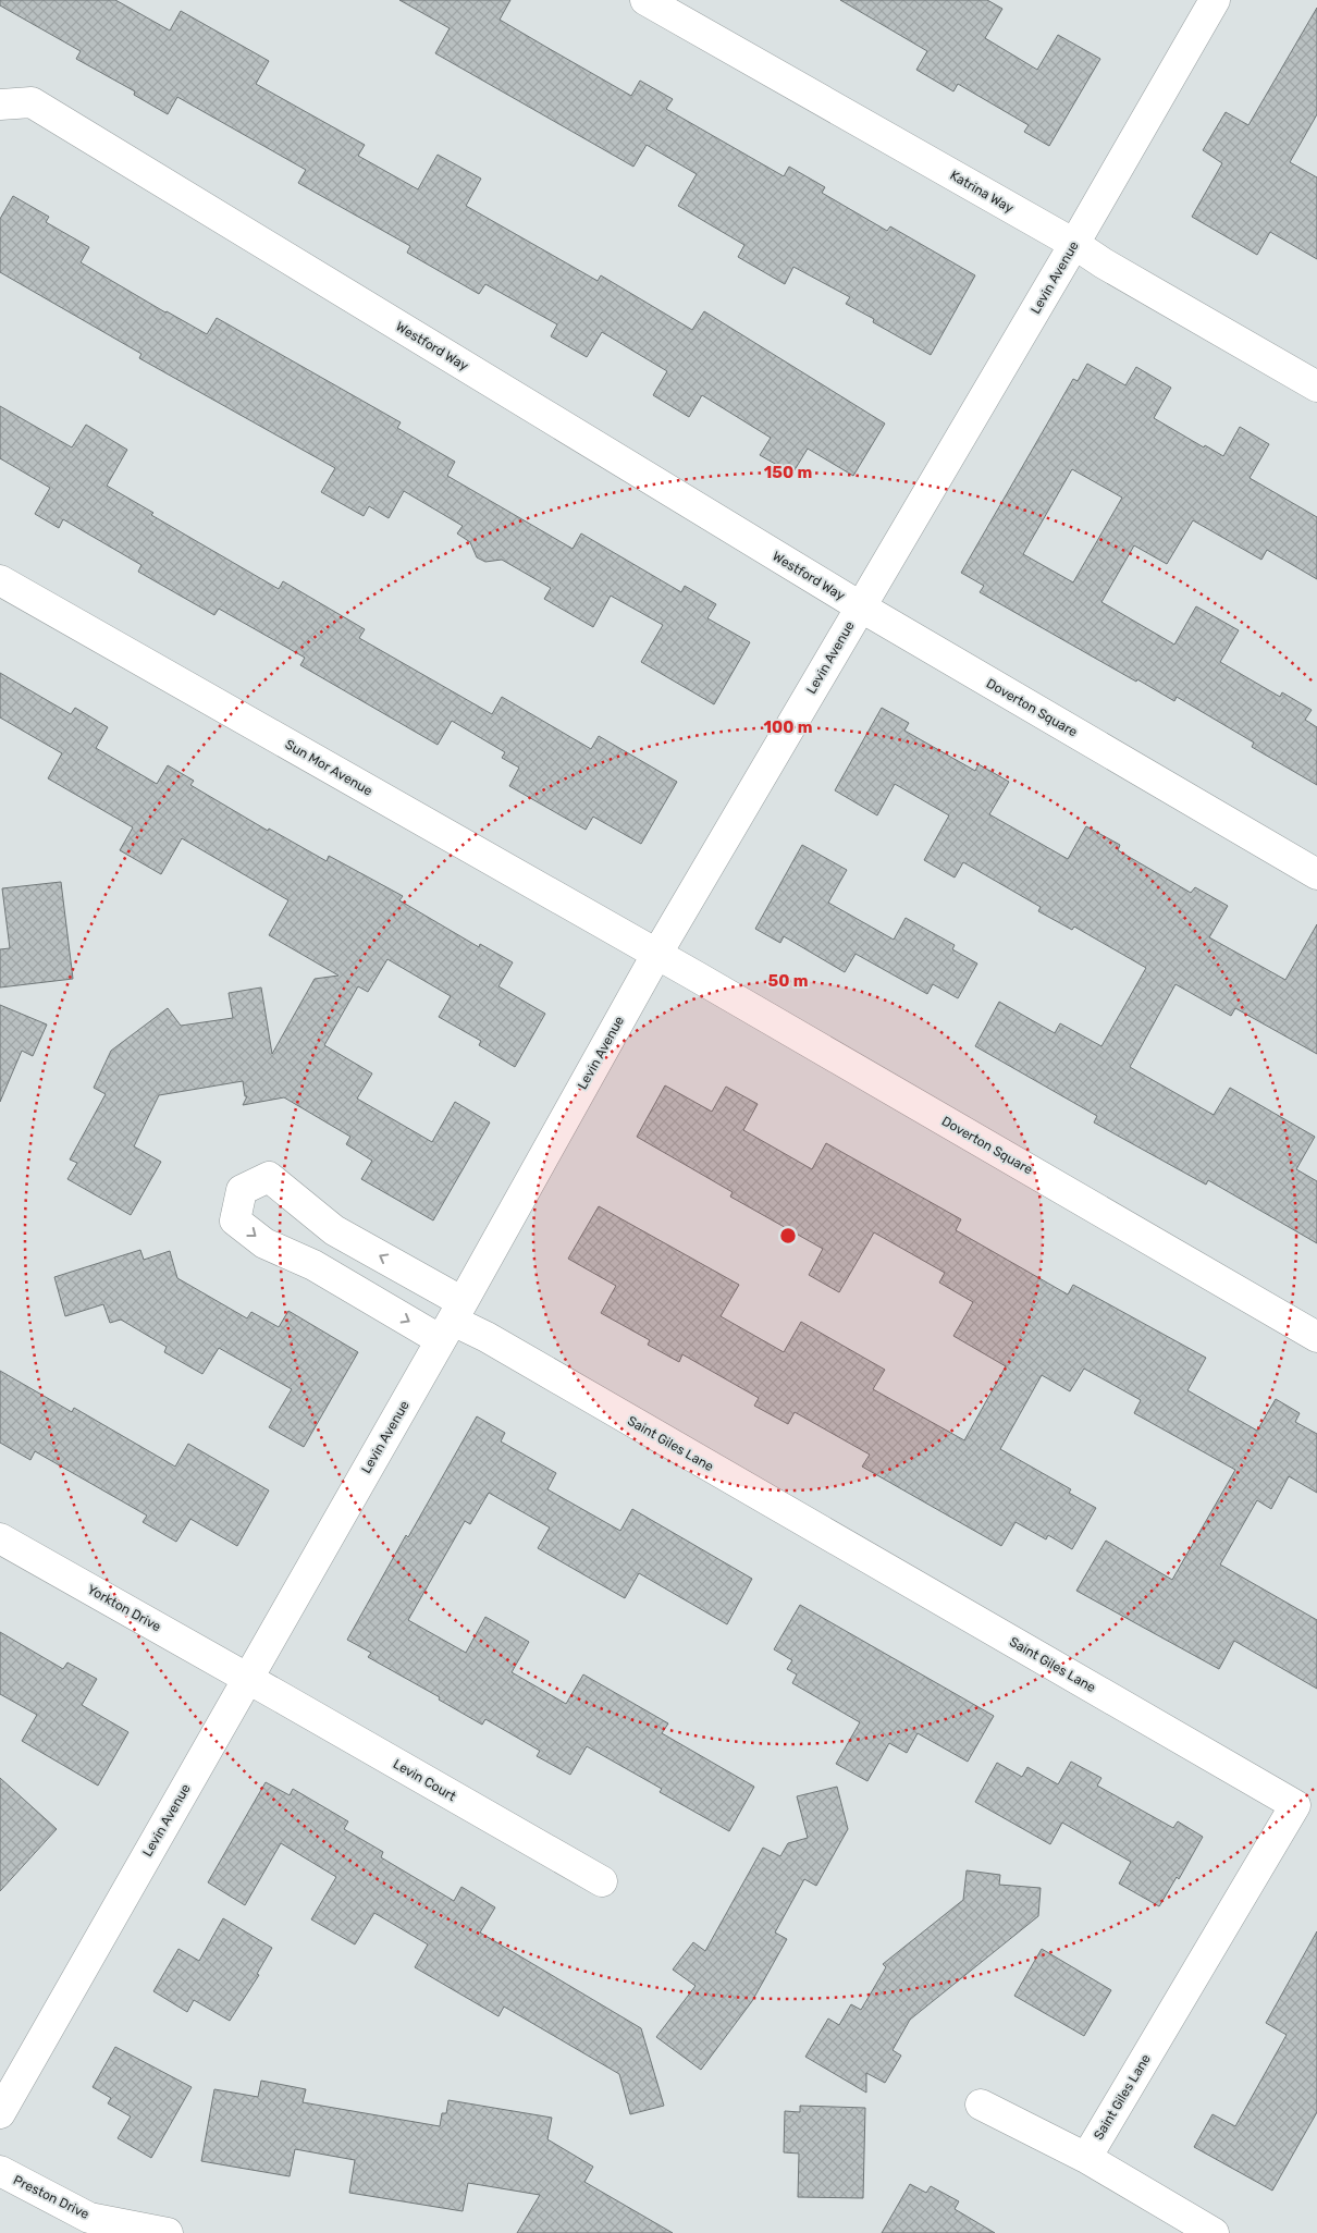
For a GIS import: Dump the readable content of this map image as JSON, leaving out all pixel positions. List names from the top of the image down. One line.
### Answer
{"streets":{"street":["Katrina Way","Levin Avenue","Westford Way","Doverton Square","Sun Mor Avenue","Saint Giles Lane","Yorkton Drive","Levin Court","Preston Drive"]},"crossings":[["Katrina Way","Levin Avenue"],["Levin Avenue","Westford Way"],["Levin Avenue","Doverton Square"],["Levin Avenue","Sun Mor Avenue"],["Levin Avenue","Saint Giles Lane"],["Levin Avenue","Yorkton Drive"],["Levin Avenue","Levin Court"],["Westford Way","Doverton Square"],["Doverton Square","Sun Mor Avenue"],["Yorkton Drive","Levin Court"]],"rings":["150 m","100 m","50 m"]}
